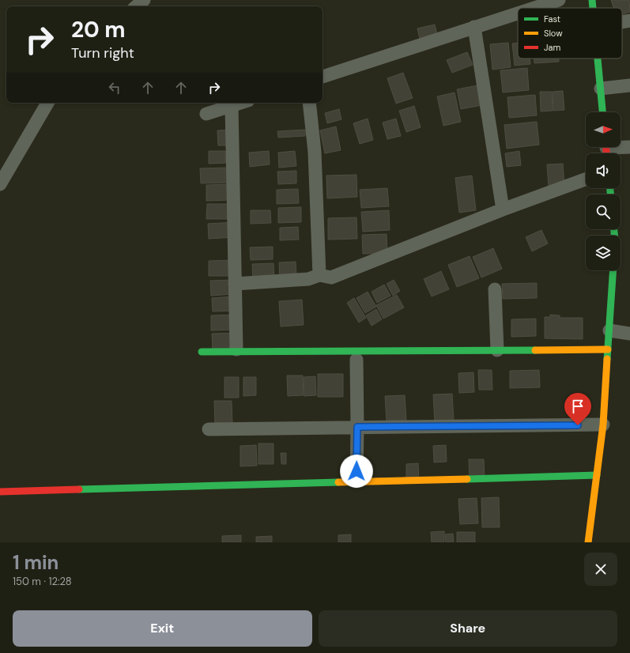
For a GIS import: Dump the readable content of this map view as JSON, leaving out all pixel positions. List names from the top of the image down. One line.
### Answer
{"legend":["Fast","Slow","Jam"],"north":"right","page":{"turn":["20 m","Turn right"],"heading":["1 min","150 m · 12:28"],"buttons":["Exit","Share"]}}
